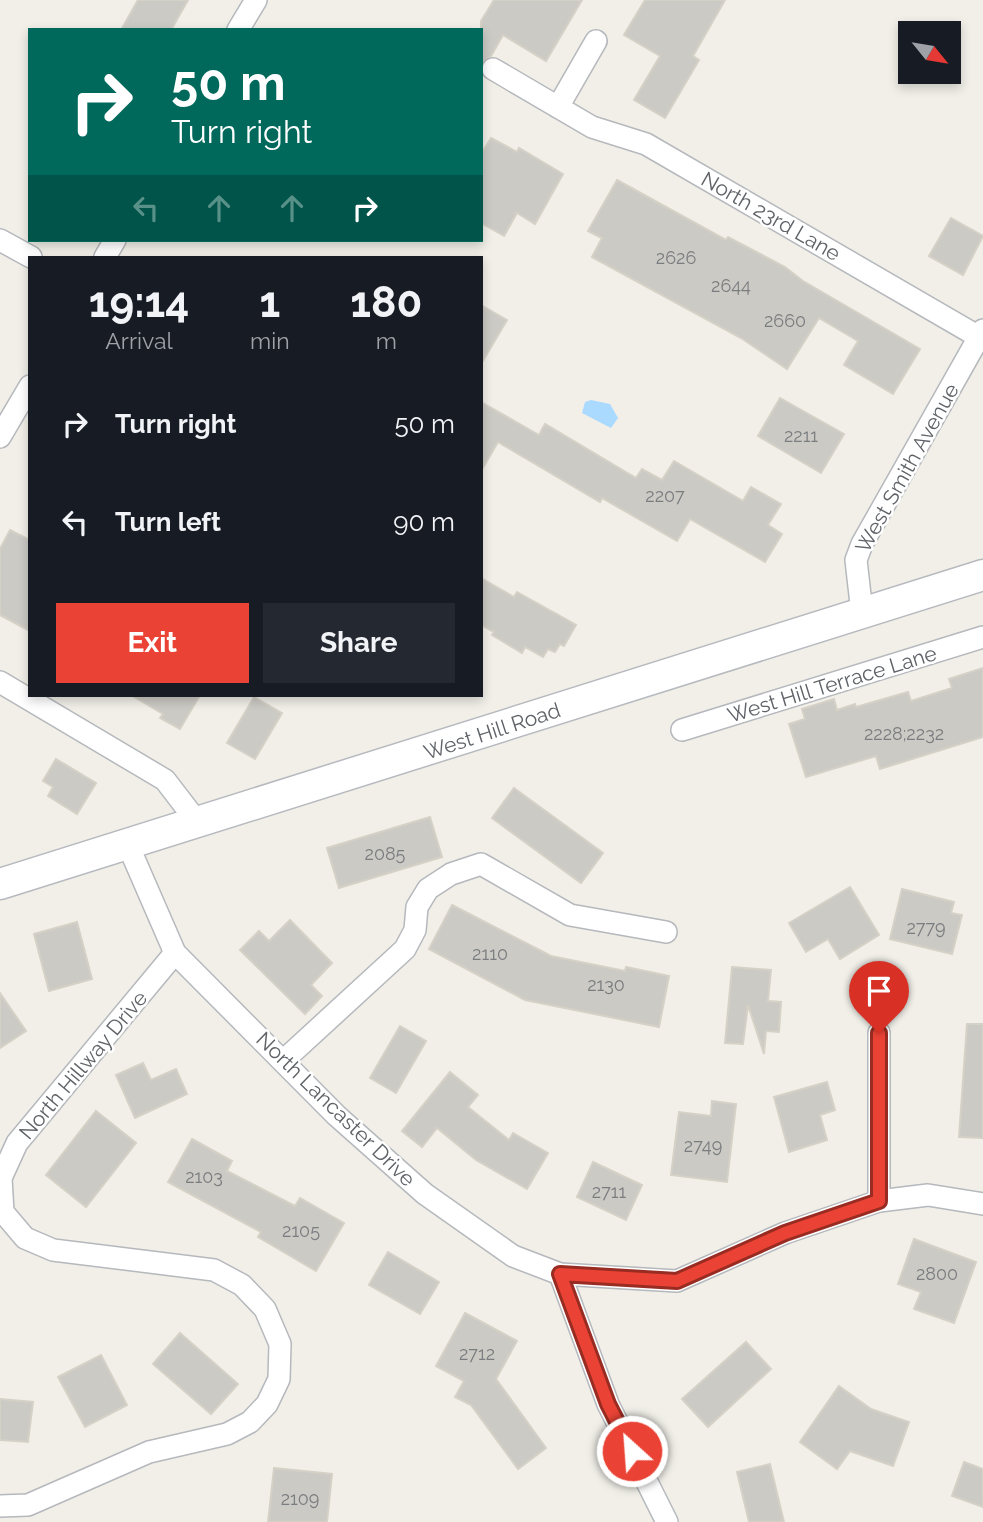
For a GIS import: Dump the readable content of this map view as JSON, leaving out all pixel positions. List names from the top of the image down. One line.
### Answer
{"streets":{"street":["North 23rd Lane","West Smith Avenue","West Hill Terrace Lane","West Hill Road","North Hillway Drive","North Lancaster Drive"]},"crossings":[["North 23rd Lane","West Smith Avenue"],["West Smith Avenue","West Hill Road"],["West Hill Road","North Lancaster Drive"],["North Hillway Drive","North Lancaster Drive"]],"house_numbers":["2626","2644","2660","2211","2207","2228;2232","2085","2779","2110","2130","2749","2103","2711","2105","2800","2712","2109"],"north":"bottom right","page":{"turn":["50 m","Turn right"],"eta":["19:14","Arrival","1","min","180","m"],"list":[{"name":"Turn right","value":"50 m"},{"name":"Turn left","value":"90 m"}],"buttons":["Exit","Share"]}}
